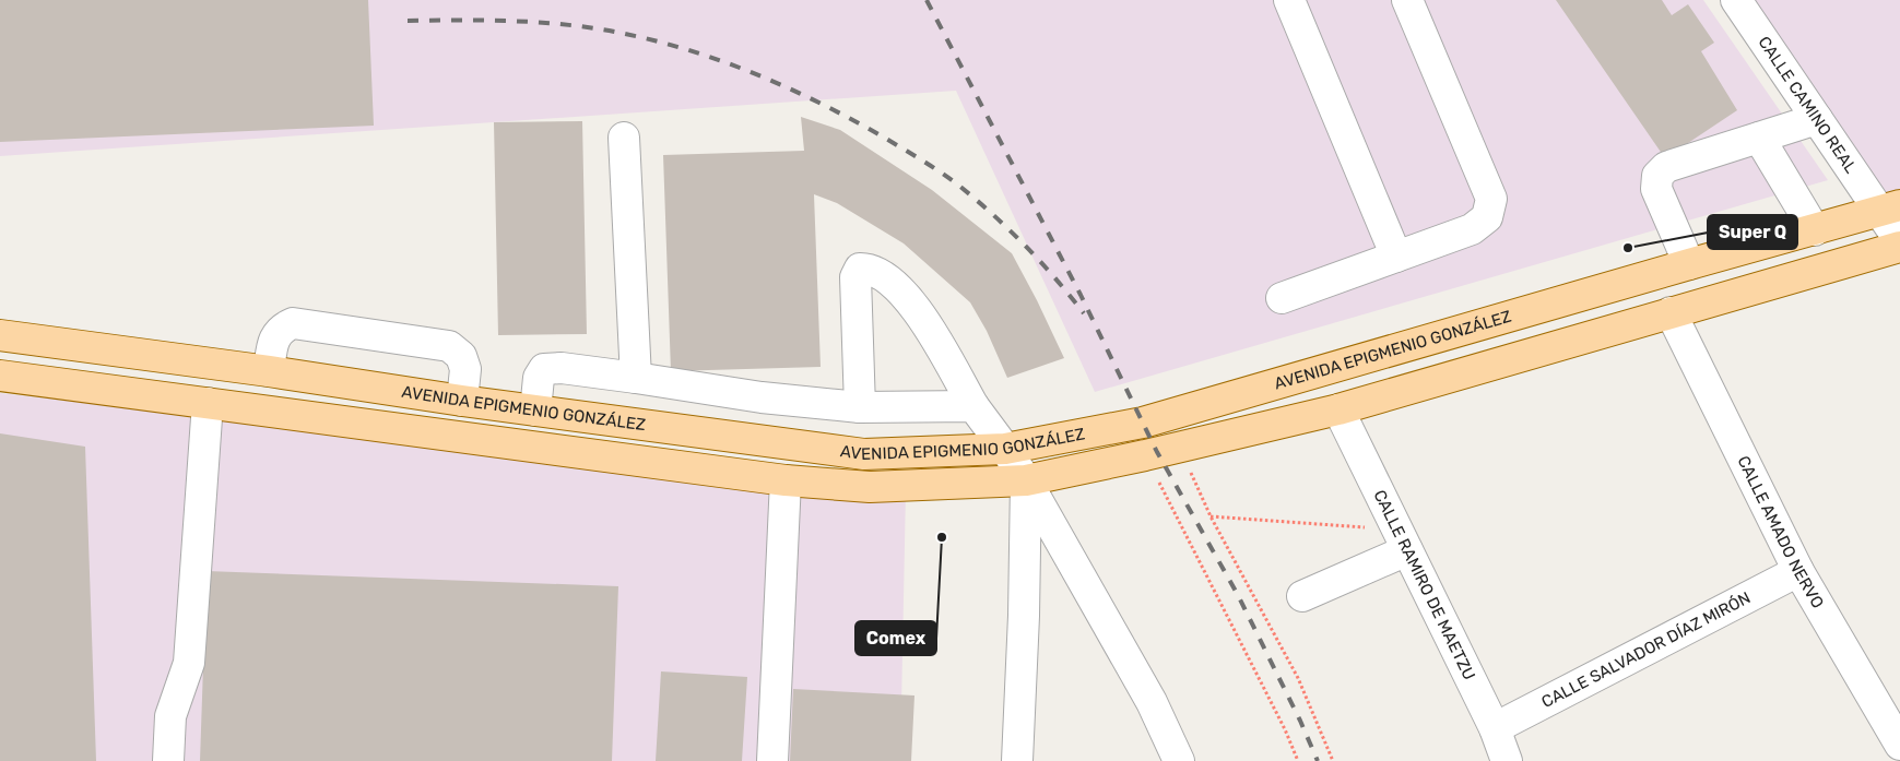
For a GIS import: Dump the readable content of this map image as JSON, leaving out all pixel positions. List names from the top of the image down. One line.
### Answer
{"streets":{"main road":["AVENIDA EPIGMENIO GONZÁLEZ"],"street":["CALLE CAMINO REAL","CALLE AMADO NERVO","CALLE RAMIRO DE MAETZU","CALLE SALVADOR DÍAZ MIRÓN"]},"crossings":[["CALLE CAMINO REAL","AVENIDA EPIGMENIO GONZÁLEZ"],["CALLE AMADO NERVO","CALLE SALVADOR DÍAZ MIRÓN"],["CALLE RAMIRO DE MAETZU","CALLE SALVADOR DÍAZ MIRÓN"]],"places":["Super Q","Comex"]}
